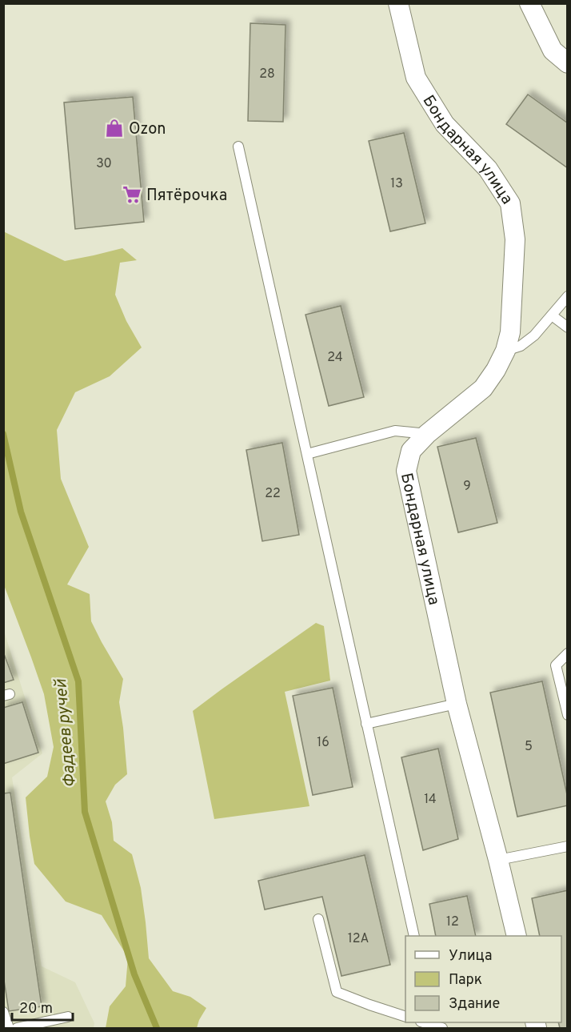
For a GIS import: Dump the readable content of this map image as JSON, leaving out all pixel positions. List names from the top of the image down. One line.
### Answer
{"streets":{"street":["Бондарная улица"]},"water":["Фадеев ручей"],"places":{"shop":["Ozon"],"supermarket":["Пятёрочка"]},"house_numbers":["28","30","13","24","9","22","16","5","14","12","12А"],"legend":["Улица","Парк","Здание"],"scale_bar":"20 m"}
